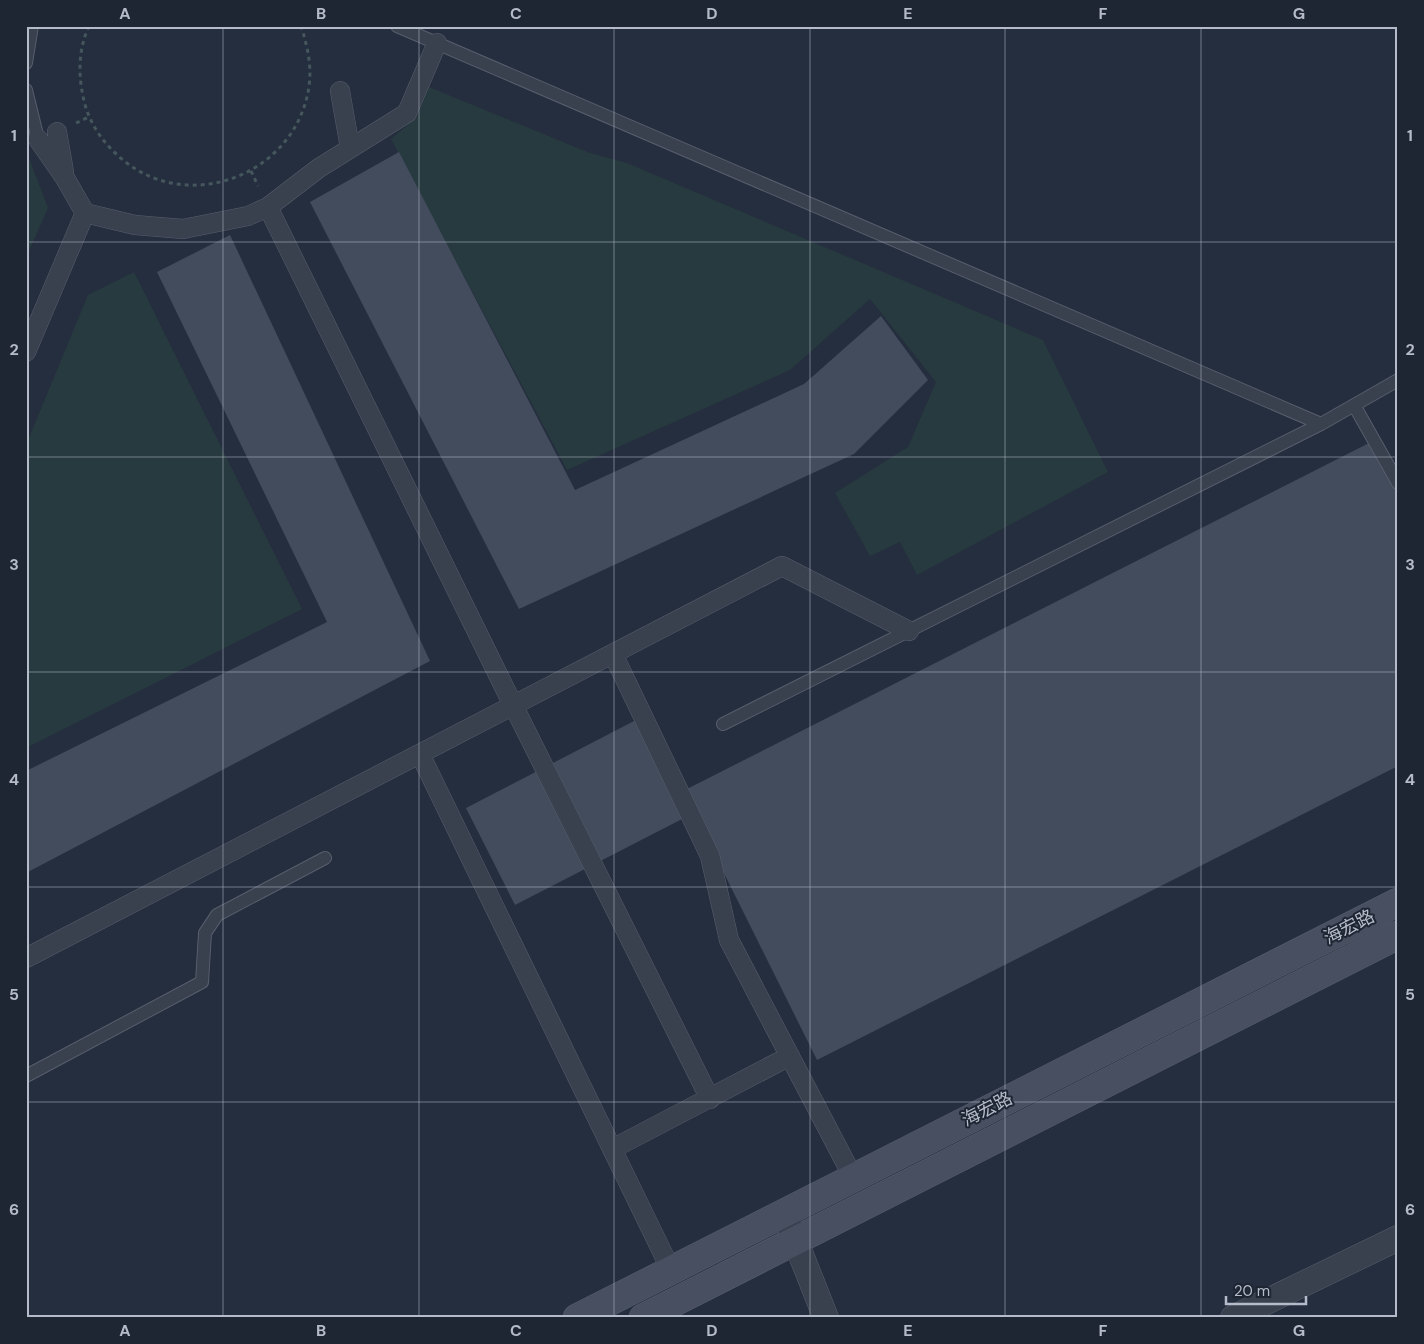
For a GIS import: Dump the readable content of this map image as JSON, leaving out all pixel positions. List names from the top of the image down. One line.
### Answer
{"streets":{"main road":["海宏路"]},"scale_bar":"20 m","grid":{"columns":["A","B","C","D","E","F","G"],"rows":["1","2","3","4","5","6"]}}
